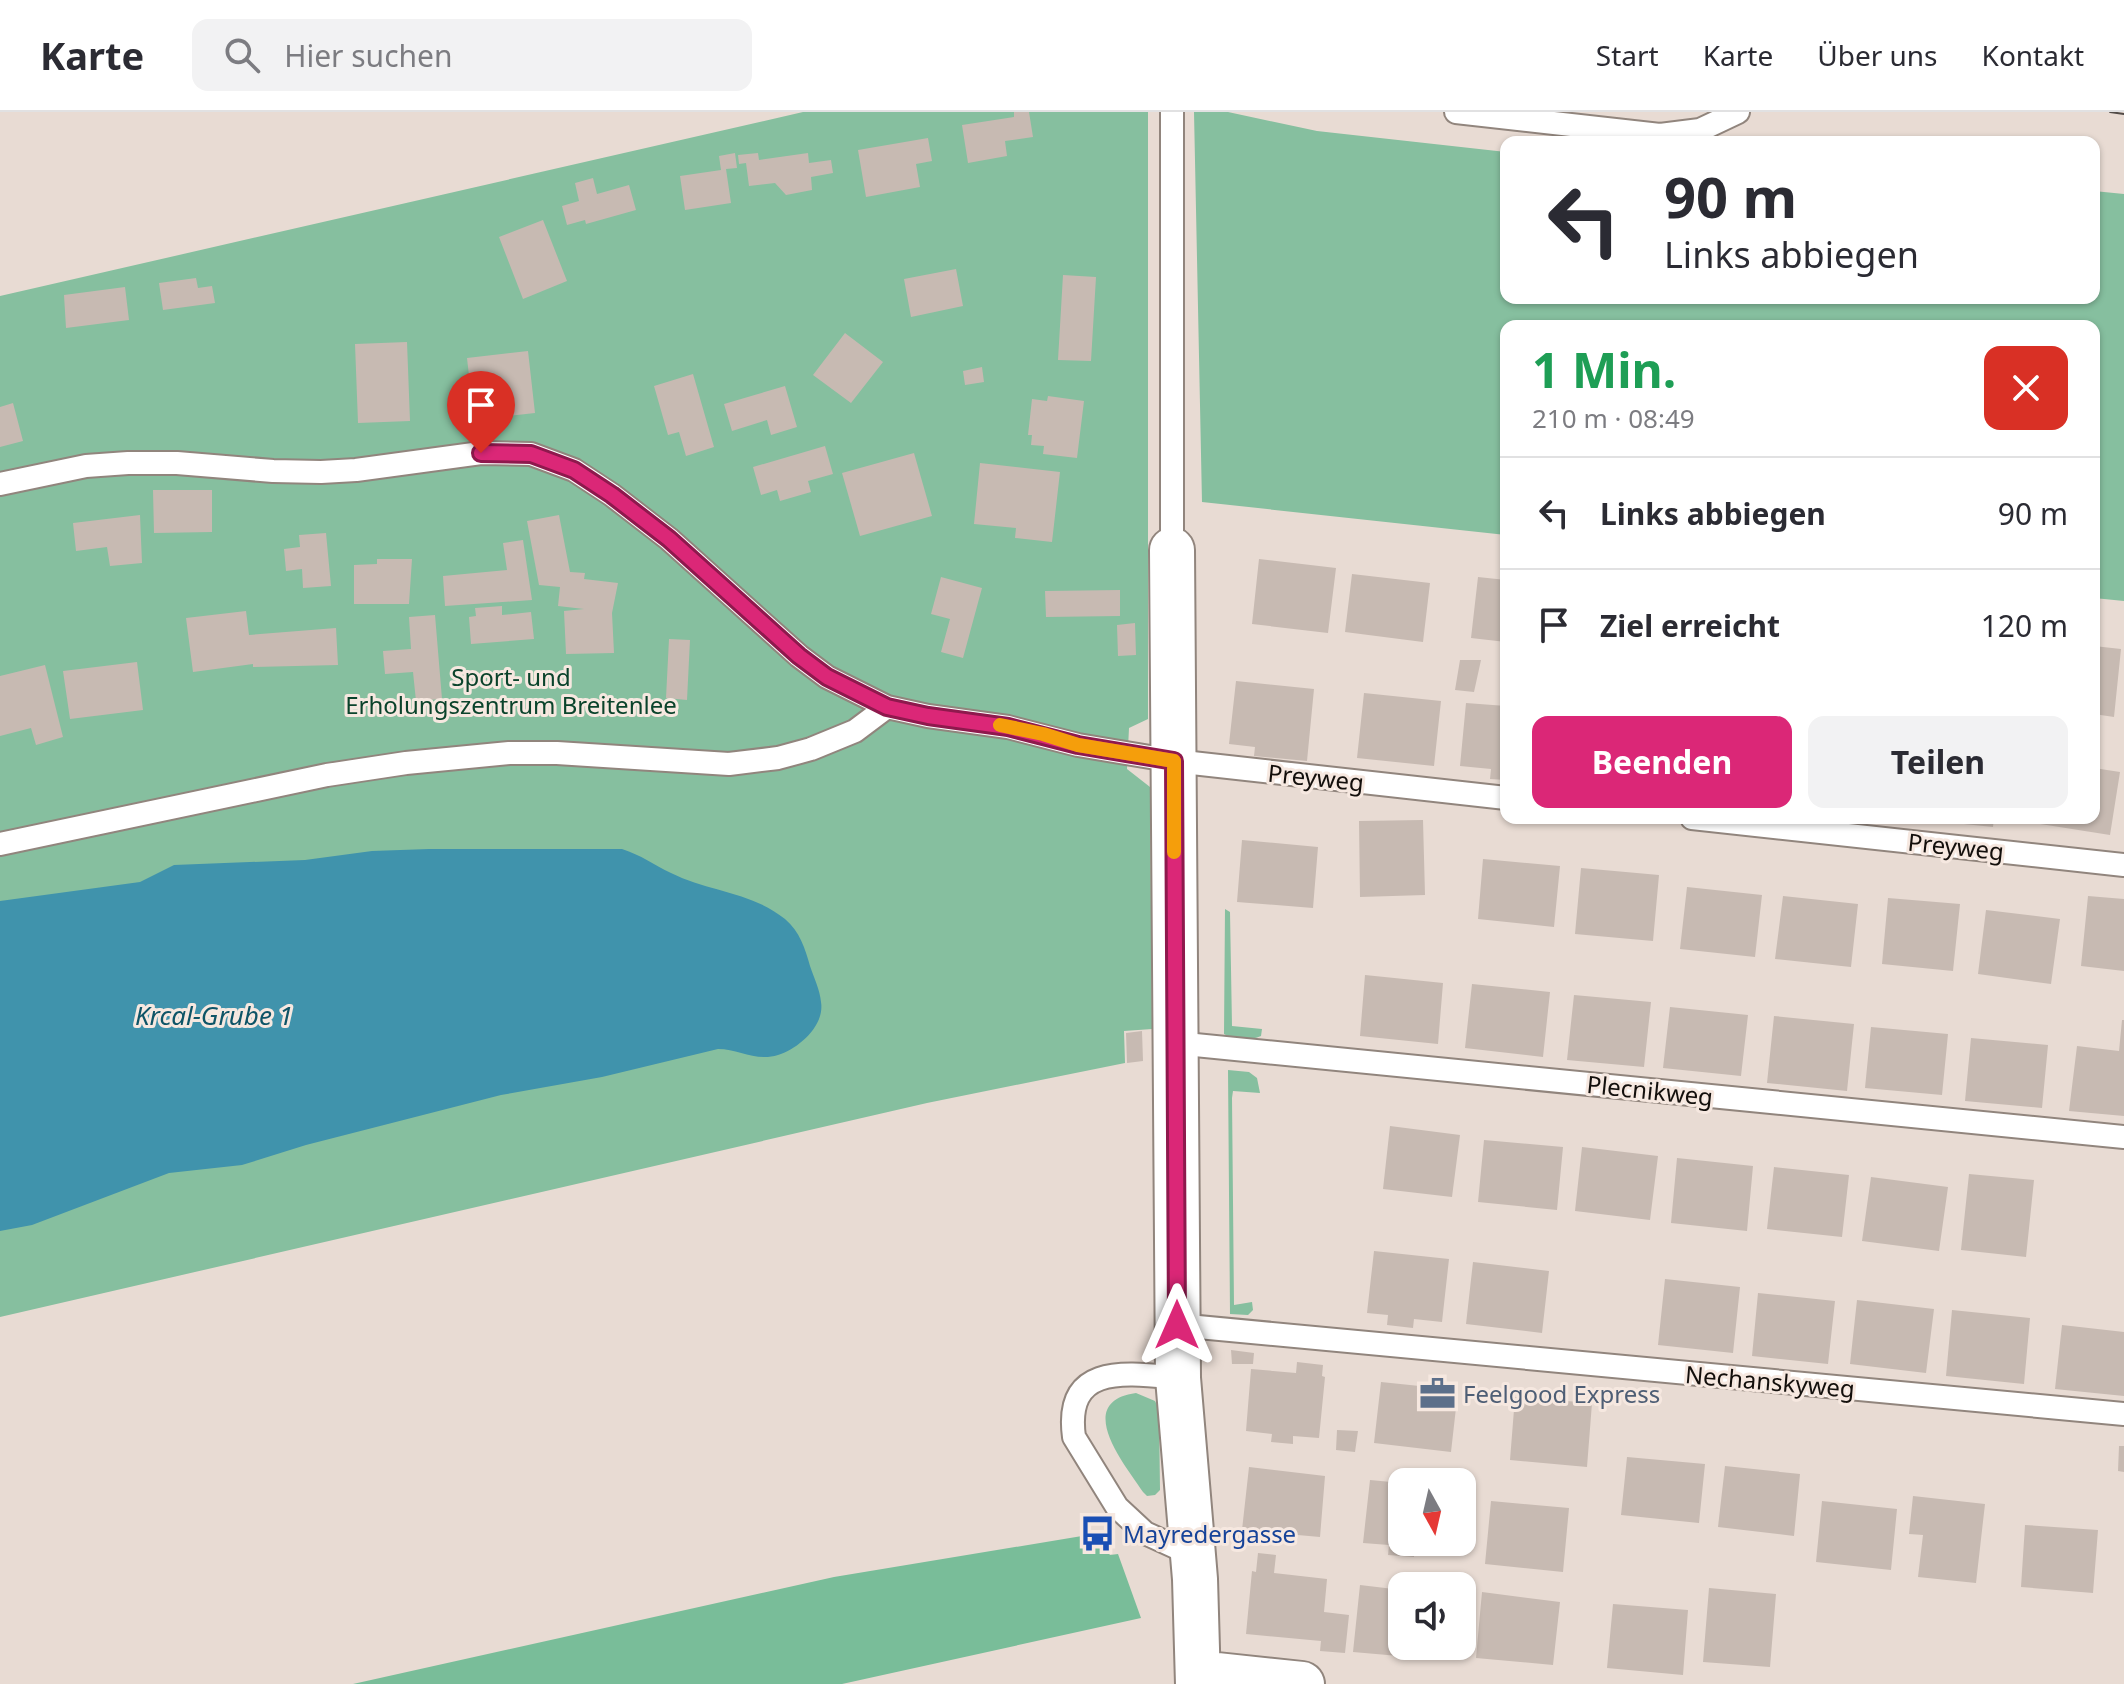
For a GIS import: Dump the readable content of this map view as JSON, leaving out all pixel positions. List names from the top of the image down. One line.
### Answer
{"streets":{"lane":["Preyweg","Plecnikweg","Nechanskyweg"]},"water":["Krcal-Grube 1"],"parks":["Sport- und Erholungszentrum Breitenlee"],"places":{"office":["Feelgood Express"],"bus stop":["Mayredergasse"]},"north":"bottom","page":{"header":"Karte","search":"Hier suchen","nav":["Start","Karte","Über uns","Kontakt"],"turn":["90 m","Links abbiegen"],"heading":["1 Min.","210 m · 08:49"],"list":[{"name":"Links abbiegen","value":"90 m"},{"name":"Ziel erreicht","value":"120 m"}],"buttons":["Beenden","Teilen"]}}
